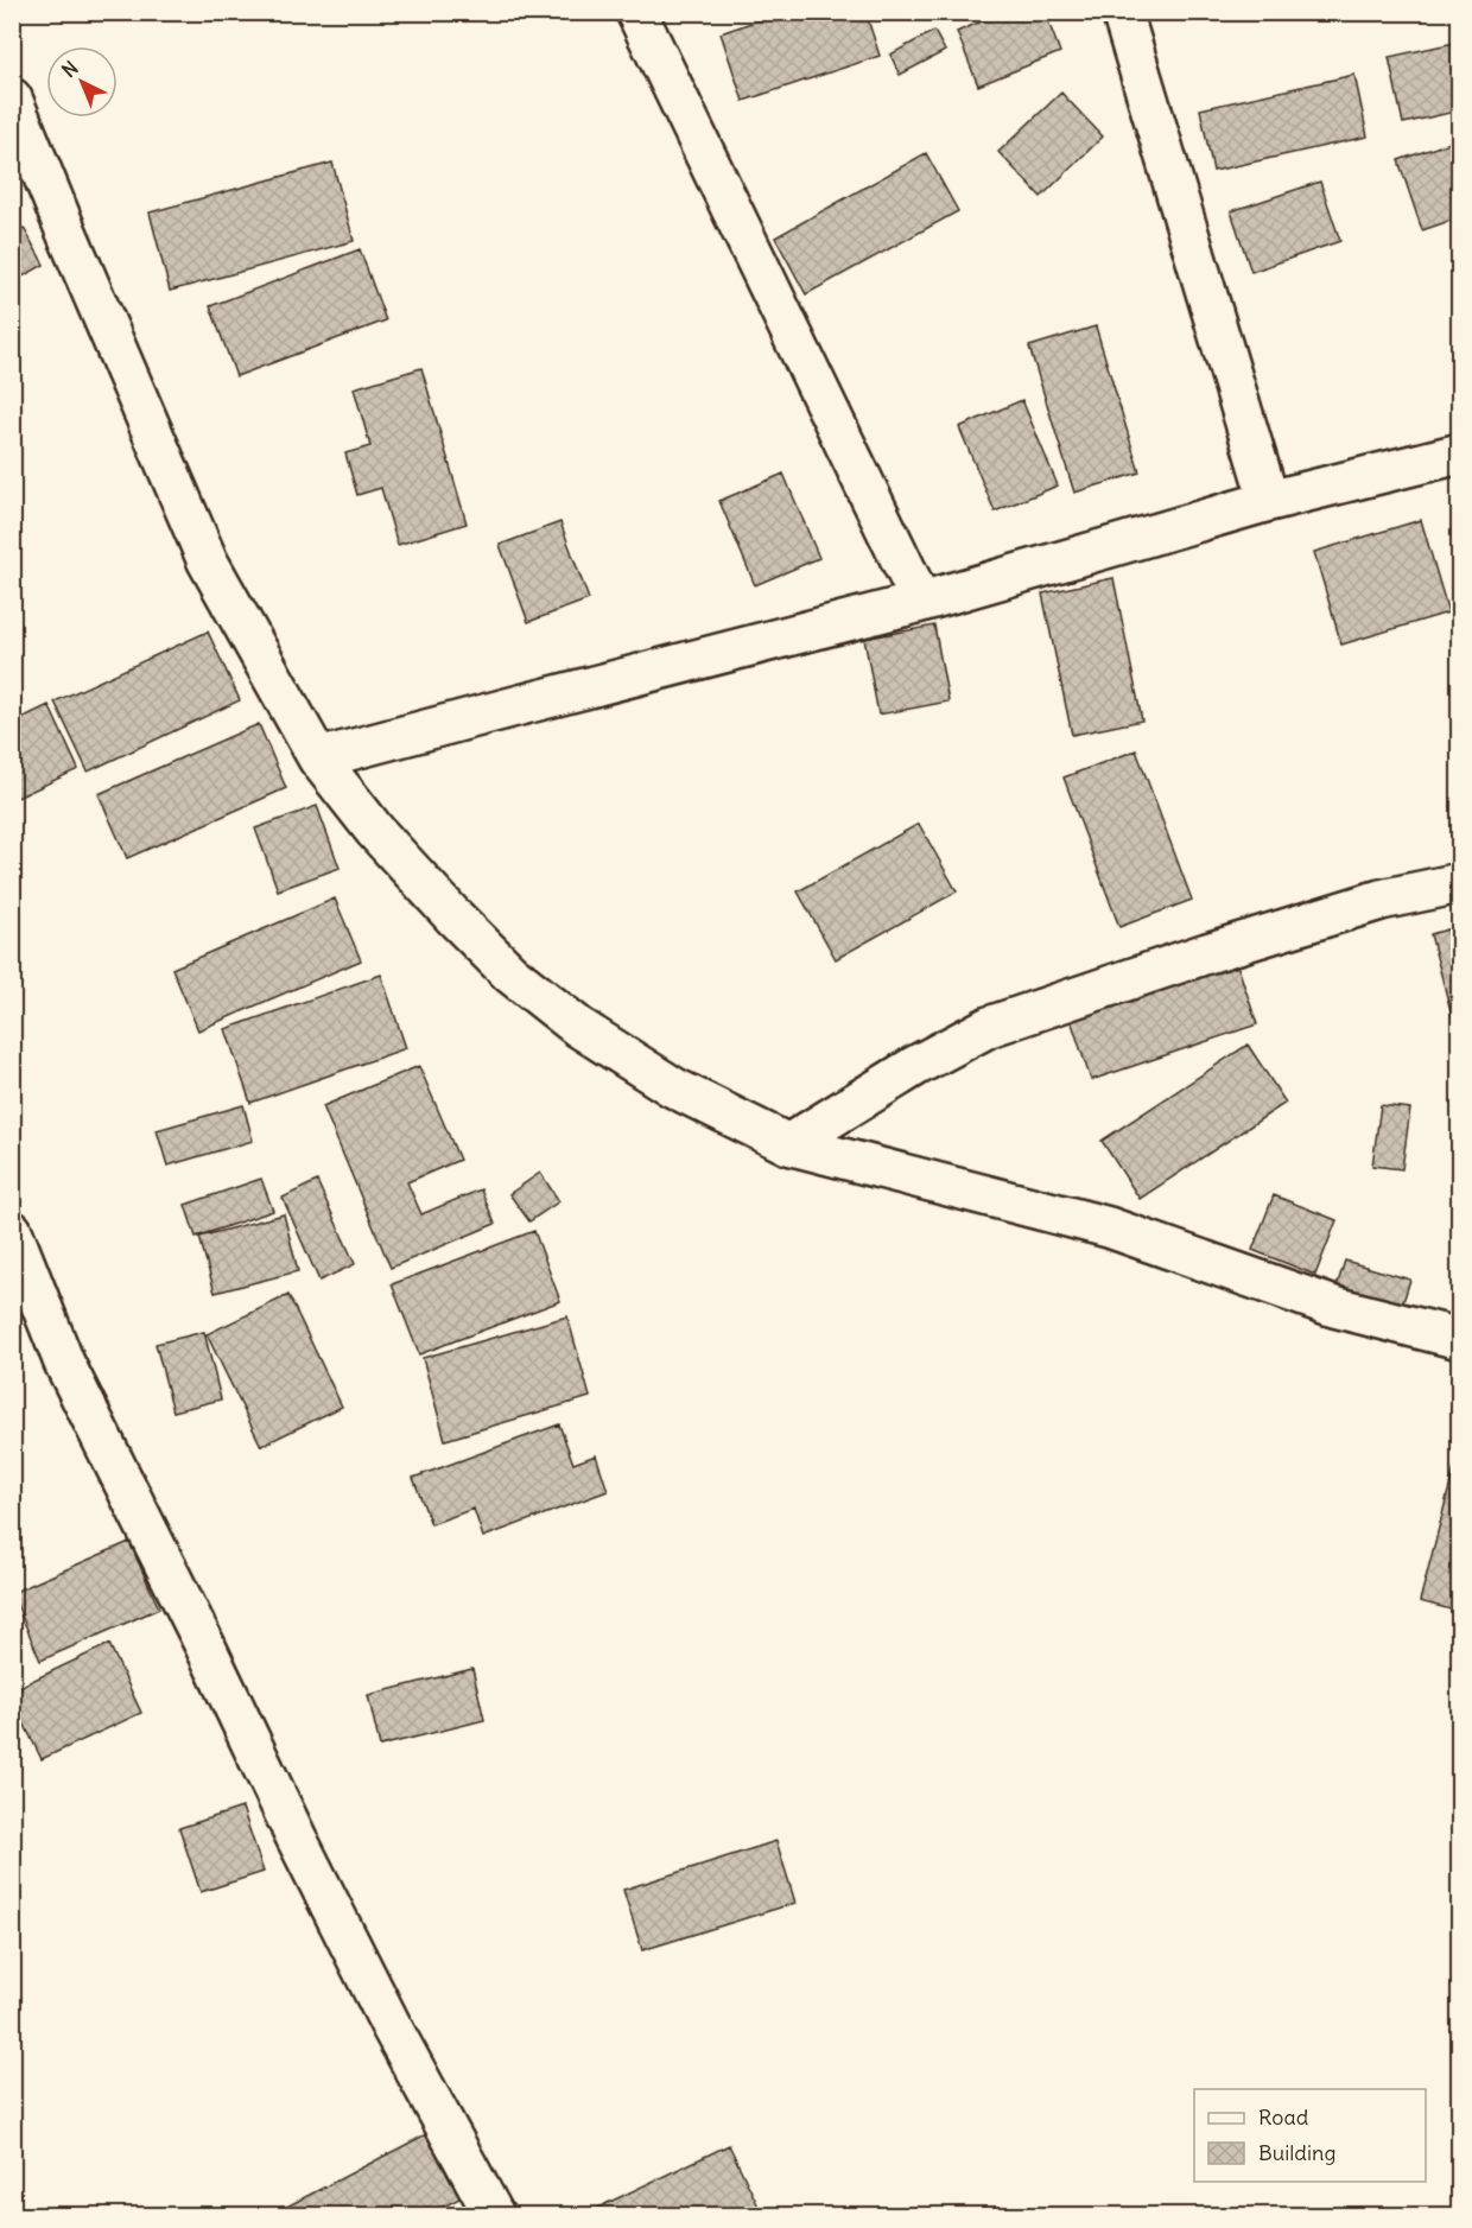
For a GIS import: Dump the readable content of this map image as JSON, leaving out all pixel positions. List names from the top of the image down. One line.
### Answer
{"legend":["Road","Building"],"north":"top left"}
